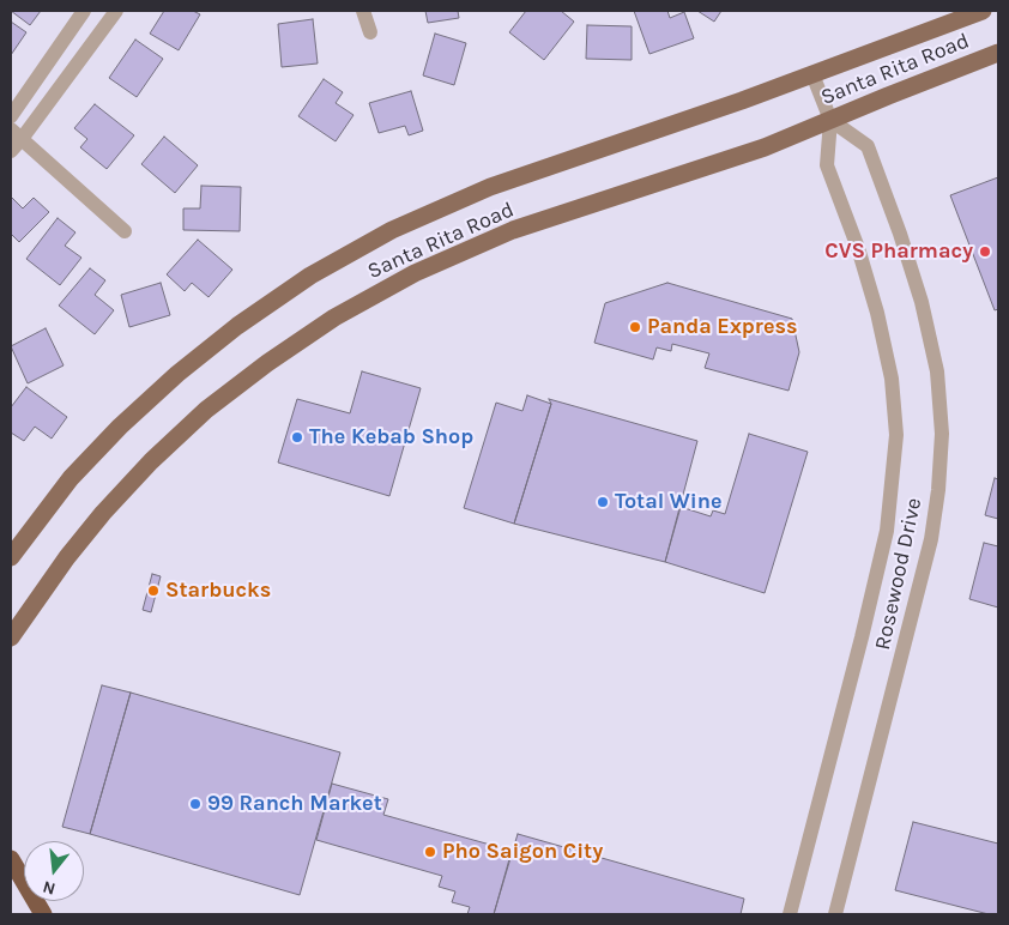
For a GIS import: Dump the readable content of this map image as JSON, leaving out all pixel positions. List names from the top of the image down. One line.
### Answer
{"streets":{"main road":["Santa Rita Road"],"street":["Rosewood Drive"]},"crossings":[["Santa Rita Road","Rosewood Drive"]],"places":["CVS Pharmacy","Panda Express","The Kebab Shop","Total Wine","Starbucks","99 Ranch Market","Pho Saigon City"],"north":"bottom"}
